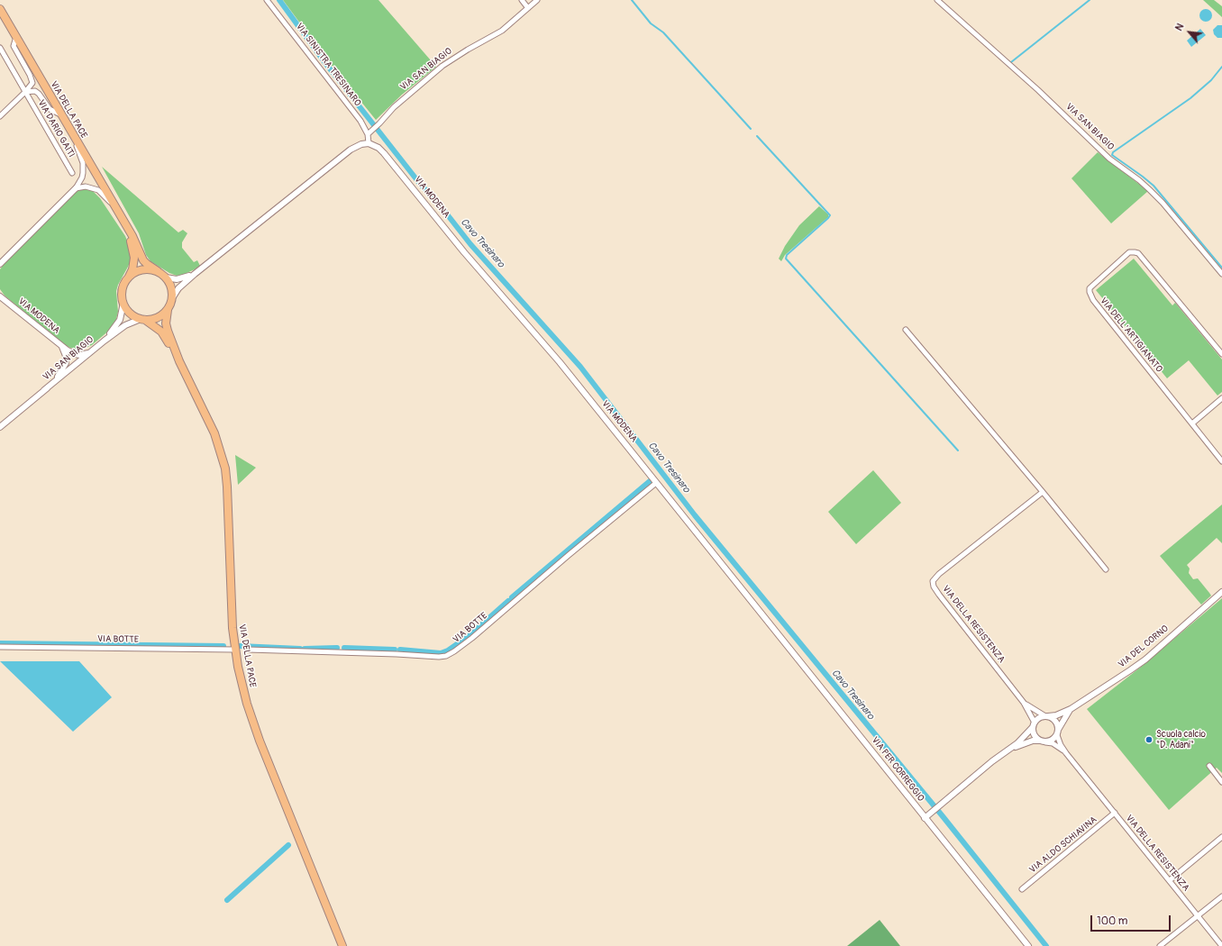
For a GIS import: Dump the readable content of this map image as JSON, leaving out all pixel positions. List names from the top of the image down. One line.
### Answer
{"streets":{"main road":["VIA DELLA PACE"],"street":["VIA SINISTRA TRESINARO","VIA SAN BIAGIO","VIA DARIO GAITI","VIA MODENA","VIA DELL'ARTIGIANATO","VIA DELLA RESISTENZA","VIA BOTTE","VIA DEL CORNO","VIA PER CORREGGIO","VIA ALDO SCHIAVINA"]},"crossings":[["VIA SINISTRA TRESINARO","VIA SAN BIAGIO"],["VIA SINISTRA TRESINARO","VIA MODENA"],["VIA SAN BIAGIO","VIA DELLA PACE"],["VIA SAN BIAGIO","VIA MODENA"],["VIA DELLA PACE","VIA DARIO GAITI"],["VIA DELLA PACE","VIA BOTTE"],["VIA MODENA","VIA BOTTE"],["VIA MODENA","VIA PER CORREGGIO"],["VIA DELLA RESISTENZA","VIA DEL CORNO"],["VIA DELLA RESISTENZA","VIA ALDO SCHIAVINA"],["VIA DEL CORNO","VIA PER CORREGGIO"]],"water":["Cavo Tresinaro"],"places":["Scuola calcio \"D. Adani\""],"scale_bar":"100 m","north":"top left"}
